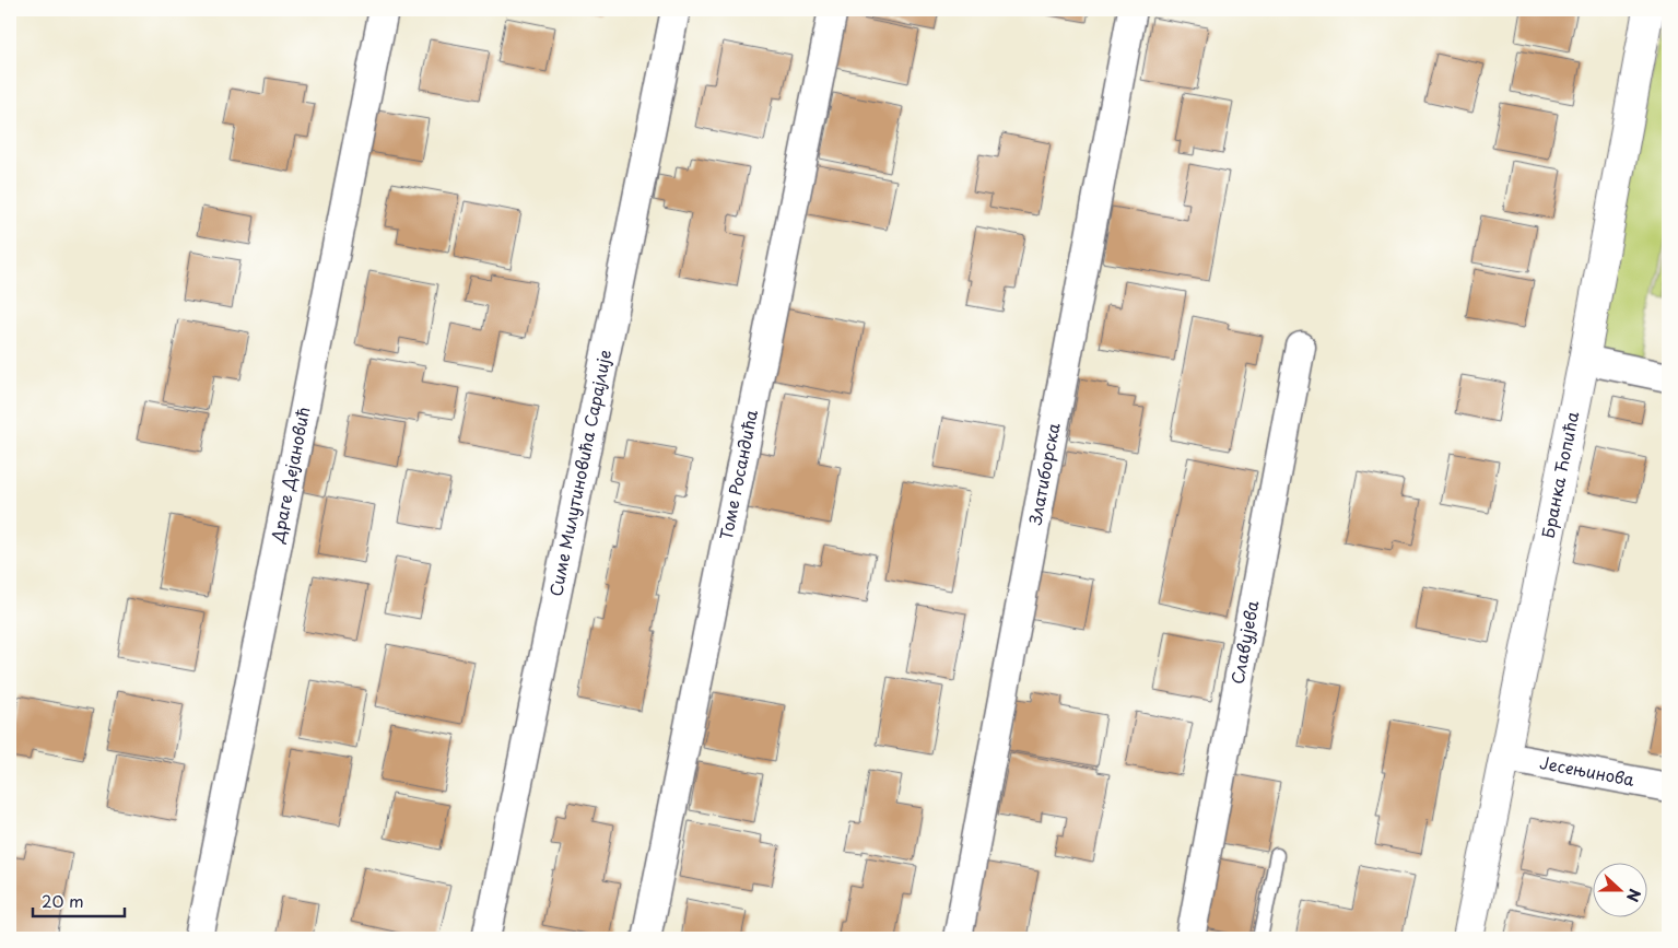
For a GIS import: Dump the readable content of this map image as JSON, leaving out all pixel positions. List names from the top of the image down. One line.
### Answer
{"streets":{"street":["Симе Милутиновића Сарајлије","Драге Дејановић","Томе Росандића","Златиборска","Бранка Ћопића","Славујева","Јесењинова"]},"crossings":[["Бранка Ћопића","Јесењинова"]],"scale_bar":"20 m","north":"right"}
